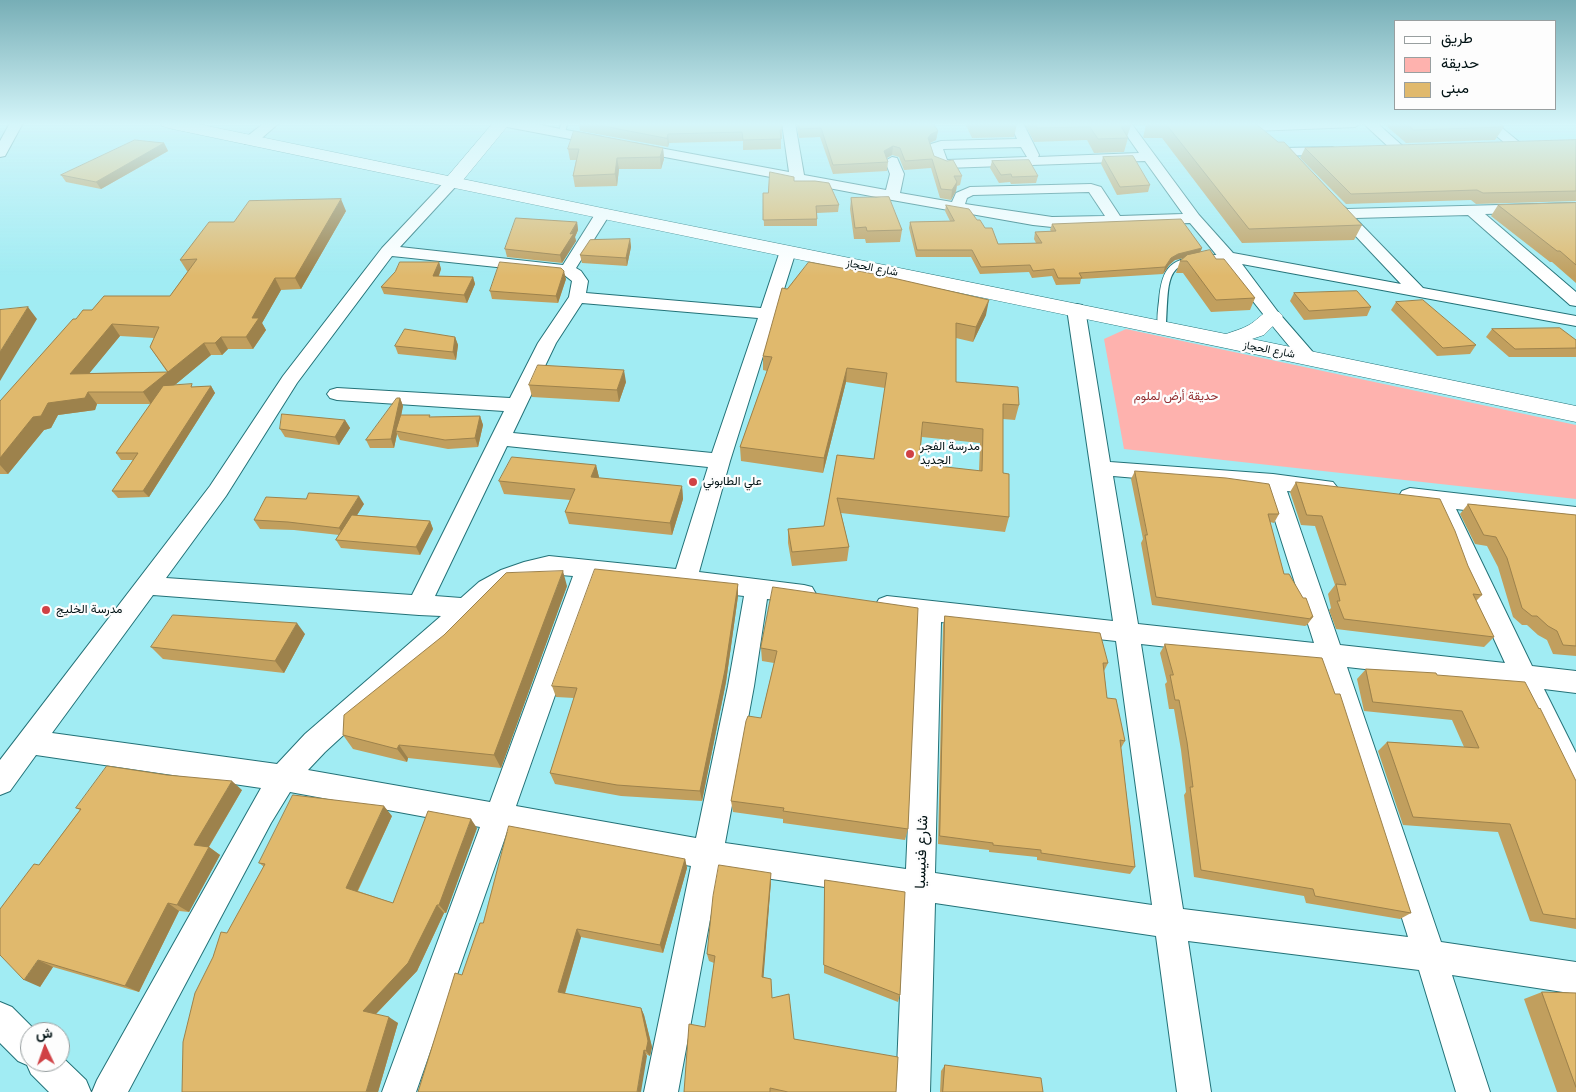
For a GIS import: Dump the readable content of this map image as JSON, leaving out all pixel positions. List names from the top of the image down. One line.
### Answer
{"streets":{"main road":["شارع الحجاز"],"street":["شارع فنيسيا"]},"parks":["حديقة أرض لملوم"],"places":["مدرسة الفجر الجديد","علي الطابوني","مدرسة الخليج"],"legend":["طريق","حديقة","مبنى"],"north":"top"}
